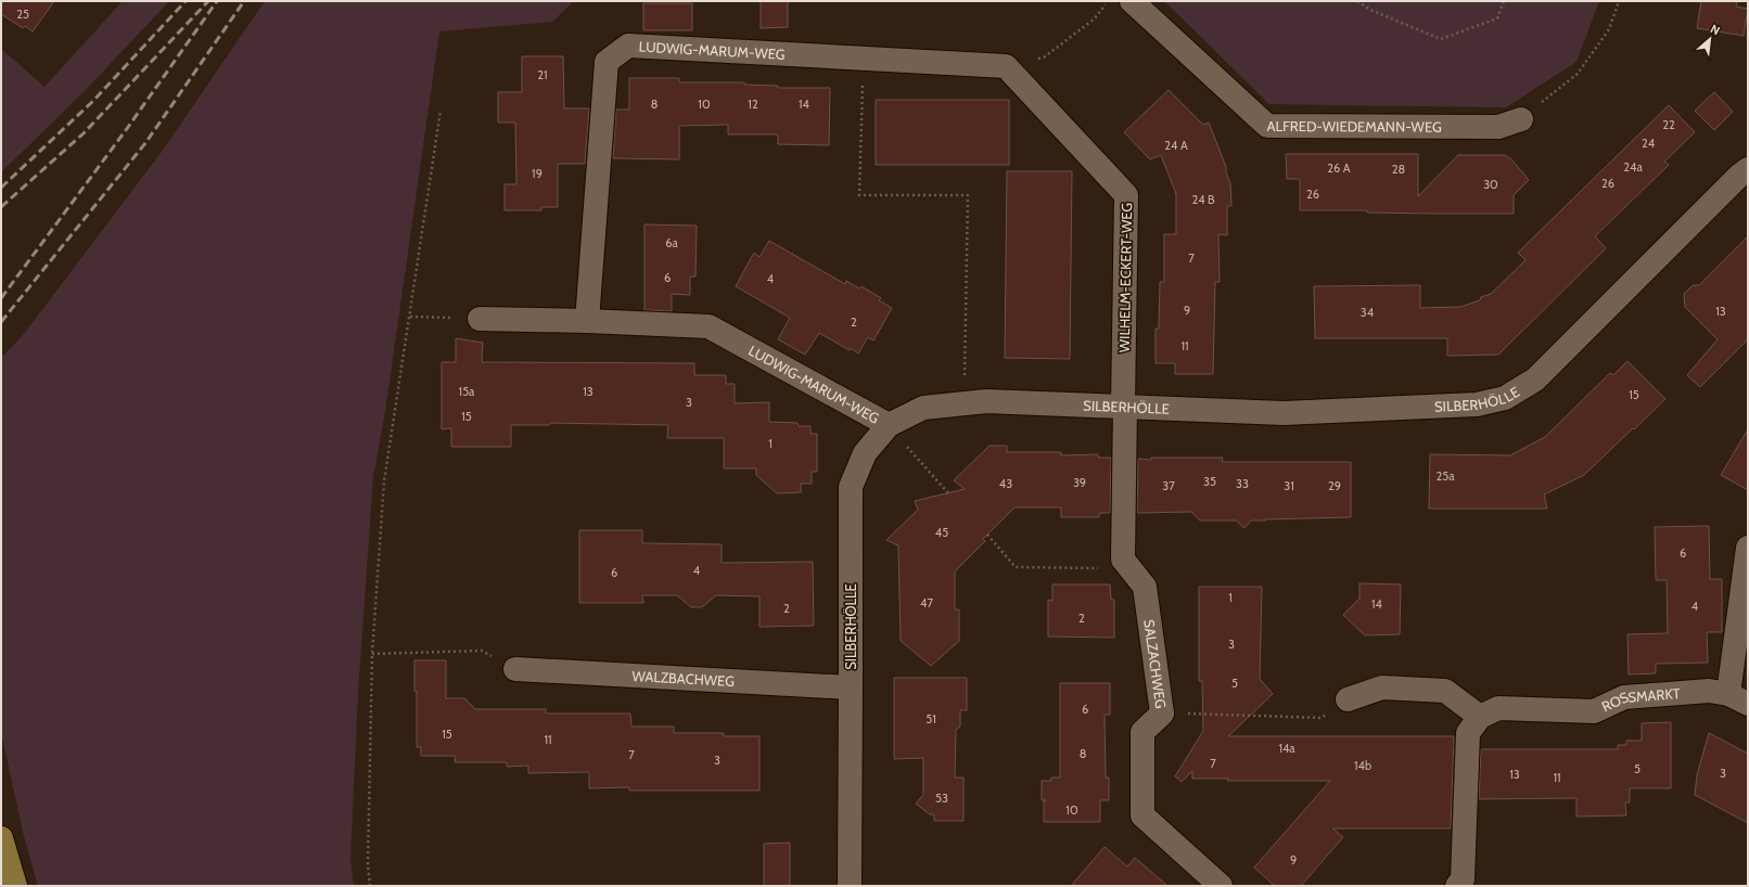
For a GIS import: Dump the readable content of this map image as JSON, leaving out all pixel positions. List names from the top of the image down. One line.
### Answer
{"streets":{"street":["LUDWIG-MARUM-WEG","ALFRED-WIEDEMANN-WEG","WILHELM-ECKERT-WEG","SILBERHÖLLE","SALZACHWEG","WALZBACHWEG","ROSSMARKT"]},"crossings":[["LUDWIG-MARUM-WEG","WILHELM-ECKERT-WEG"],["LUDWIG-MARUM-WEG","SILBERHÖLLE"],["WILHELM-ECKERT-WEG","SILBERHÖLLE"],["WILHELM-ECKERT-WEG","SALZACHWEG"],["SILBERHÖLLE","SALZACHWEG"],["SILBERHÖLLE","WALZBACHWEG"]],"house_numbers":["25","21","8","10","12","14","22","24","24 A","24a","26 A","28","19","26","30","26","24 B","6a","7","6","4","9","13","34","2","11","15a","13","15","3","15","1","25a","35","39","43","33","37","31","29","45","6","4","6","1","47","14","4","2","2","3","5","6","51","15","11","14a","8","7","3","7","14b","5","3","13","11","53","10","9"],"north":"top right"}
